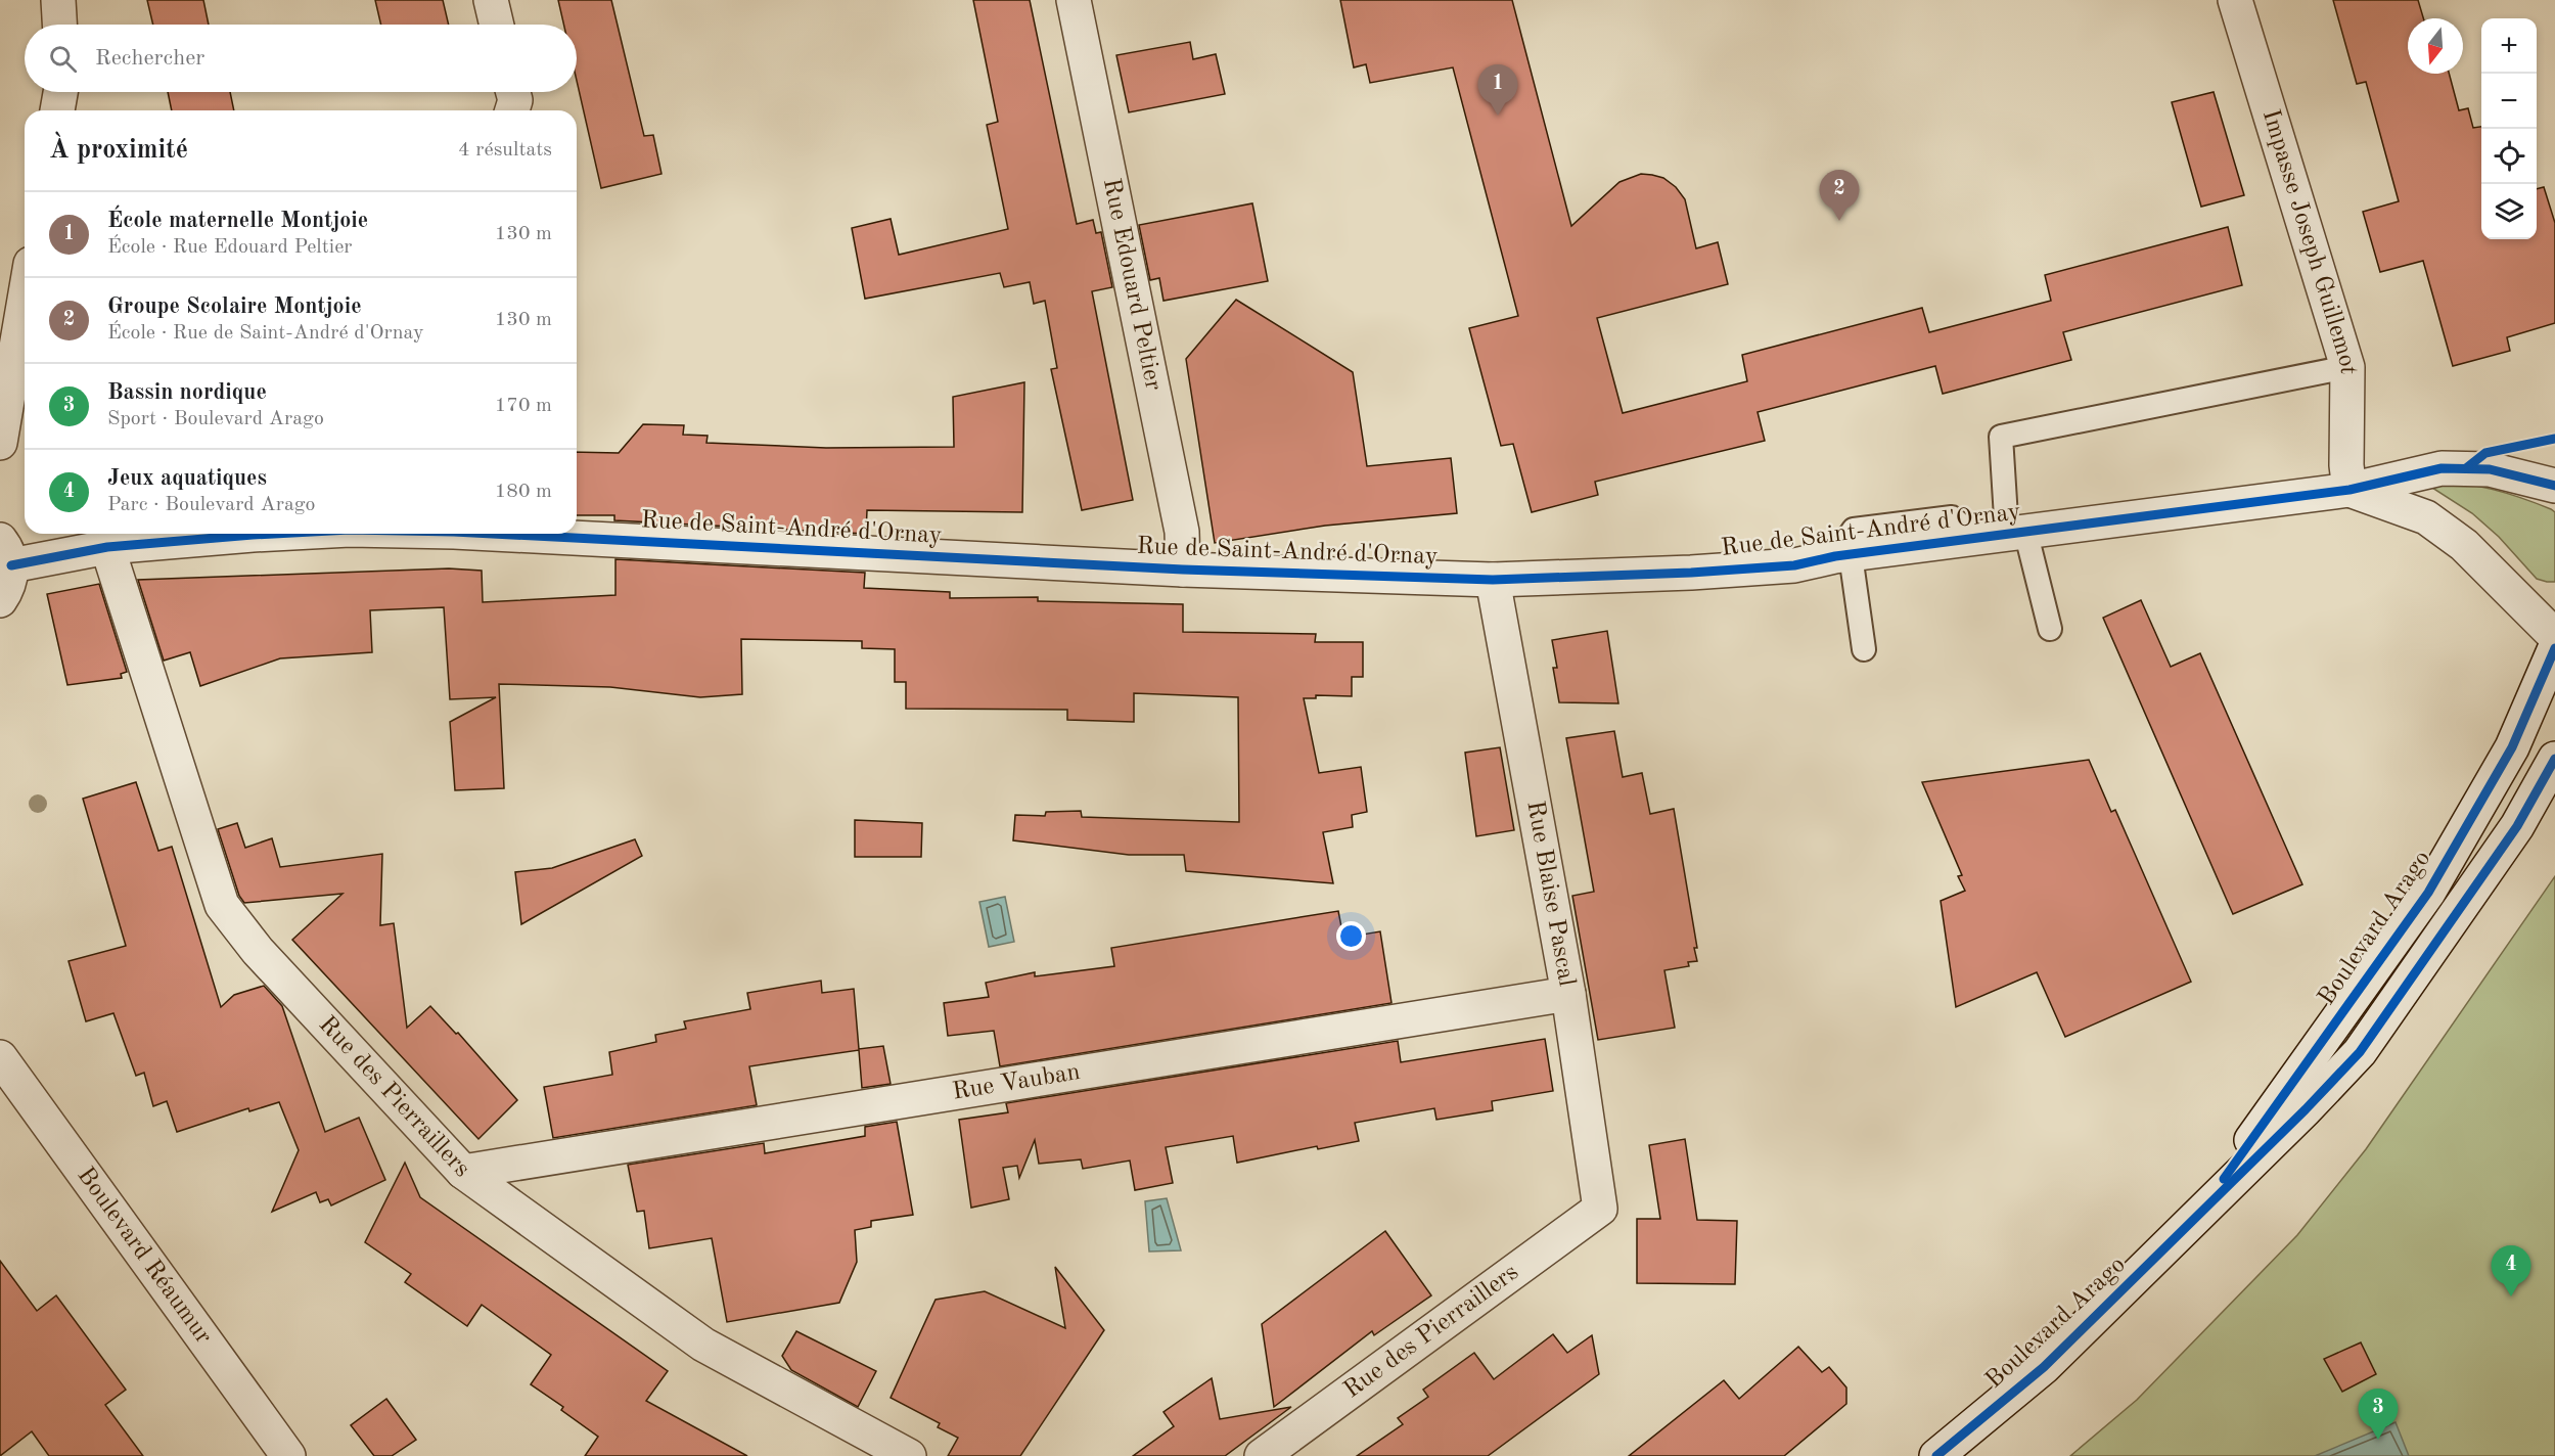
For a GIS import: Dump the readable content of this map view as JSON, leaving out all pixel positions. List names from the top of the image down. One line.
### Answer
{"streets":{"street":["Impasse Joseph Guillemot","Rue Edouard Peltier","Rue de Saint-André d'Ornay","Rue Blaise Pascal","Boulevard Arago","Rue Vauban","Rue des Pierraillers","Boulevard Réaumur"]},"crossings":[["Impasse Joseph Guillemot","Rue de Saint-André d'Ornay"],["Rue Edouard Peltier","Rue de Saint-André d'Ornay"],["Rue de Saint-André d'Ornay","Rue Blaise Pascal"],["Rue de Saint-André d'Ornay","Rue des Pierraillers"],["Rue Blaise Pascal","Rue Vauban"],["Rue Blaise Pascal","Rue des Pierraillers"],["Rue Vauban","Rue des Pierraillers"]],"north":"bottom","page":{"map_buttons":["+","−"],"search":"Rechercher","pins":["1","2","4","3"],"heading":["À proximité","4 résultats"],"list":[{"mark":"1","name":"École maternelle Montjoie","note":"École · Rue Edouard Peltier","value":"130 m"},{"mark":"2","name":"Groupe Scolaire Montjoie","note":"École · Rue de Saint-André d'Ornay","value":"130 m"},{"mark":"3","name":"Bassin nordique","note":"Sport · Boulevard Arago","value":"170 m"},{"mark":"4","name":"Jeux aquatiques","note":"Parc · Boulevard Arago","value":"180 m"}]}}
